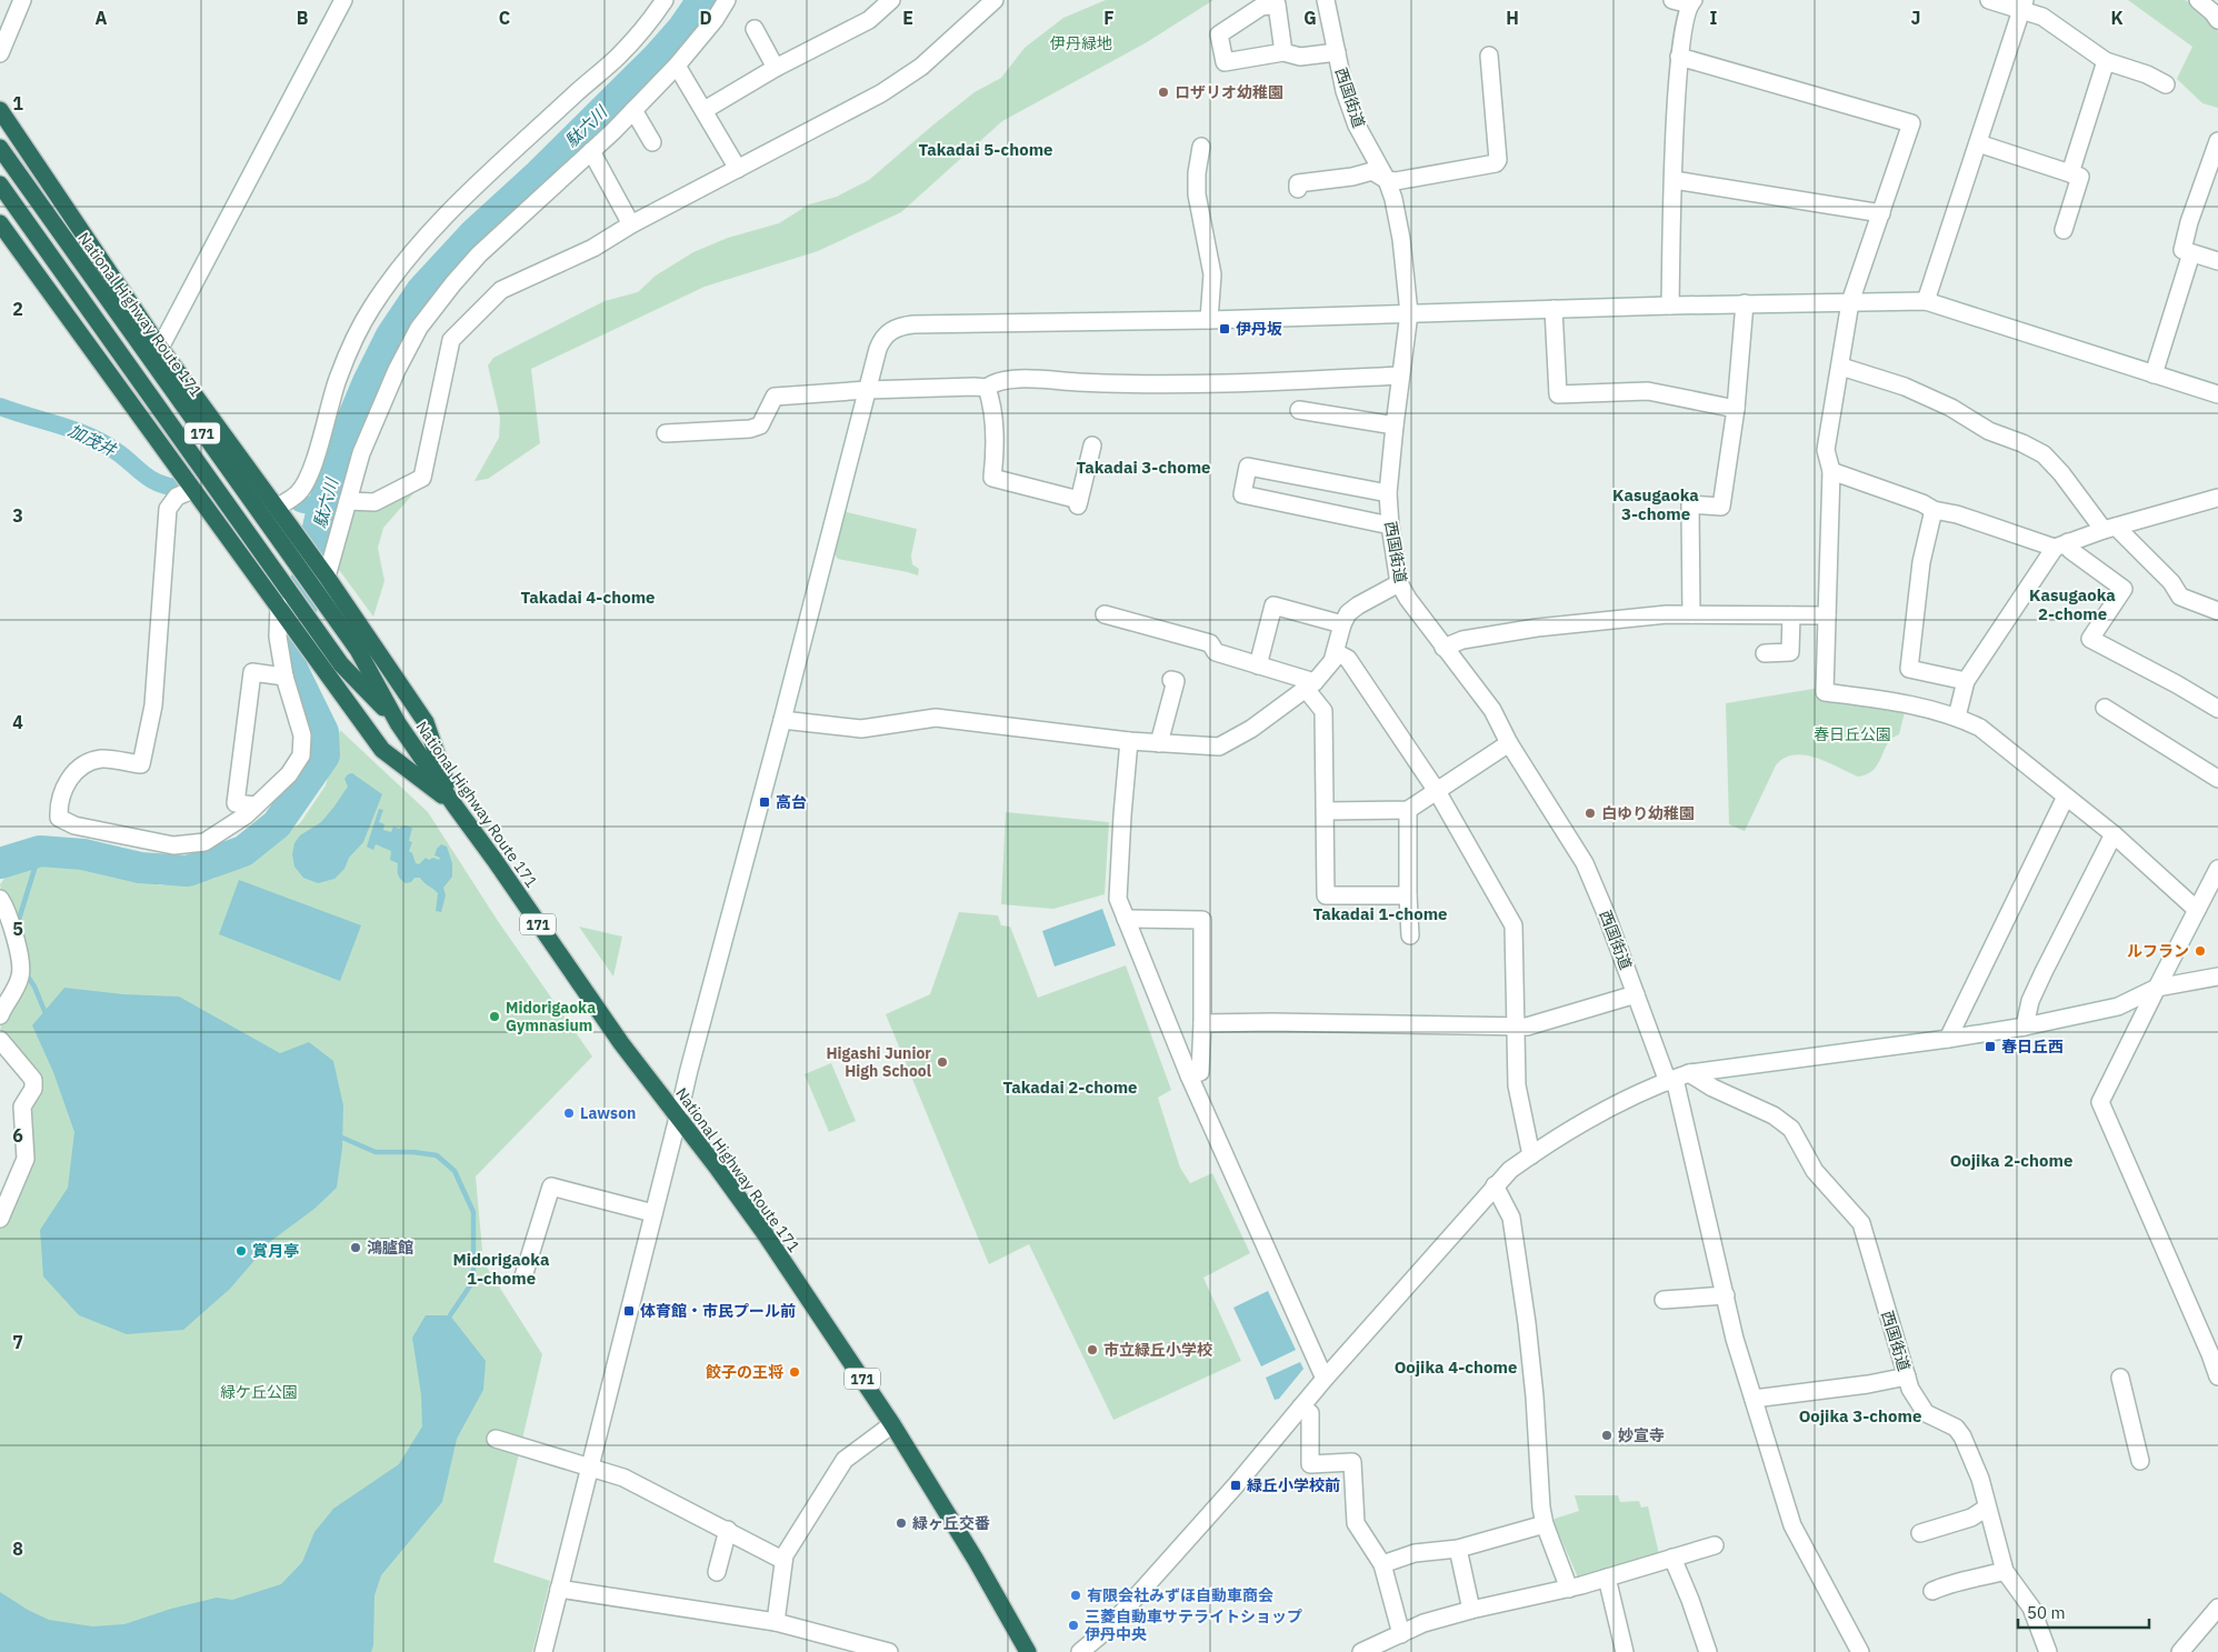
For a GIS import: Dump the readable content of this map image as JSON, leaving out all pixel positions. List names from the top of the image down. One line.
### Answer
{"streets":{"highway":["National Highway Route 171","171"],"street":["西国街道"]},"crossings":[["National Highway Route 171","171"]],"districts":["Takadai 5-chome","Takadai 3-chome","Kasugaoka 3-chome","Kasugaoka 2-chome","Takadai 4-chome","Takadai 1-chome","Takadai 2-chome","Oojika 2-chome","Midorigaoka 1-chome","Oojika 4-chome","Oojika 3-chome"],"water":["駄六川","加茂井"],"parks":["伊丹緑地","春日丘公園","緑ケ丘公園"],"places":{"other":["ロザリオ幼稚園","白ゆり幼稚園","ルフラン","Midorigaoka Gymnasium","Higashi Junior High School","Lawson","鴻臚館","賞月亭","市立緑丘小学校","餃子の王将","妙宣寺","緑ヶ丘交番","有限会社みずほ自動車商会","三菱自動車サテライトショップ 伊丹中央"],"transit":["伊丹坂","高台","春日丘西","体育館・市民プール前","緑丘小学校前"]},"scale_bar":"50 m","grid":{"columns":["A","B","C","D","E","F","G","H","I","J","K"],"rows":["1","2","3","4","5","6","7","8"]}}
